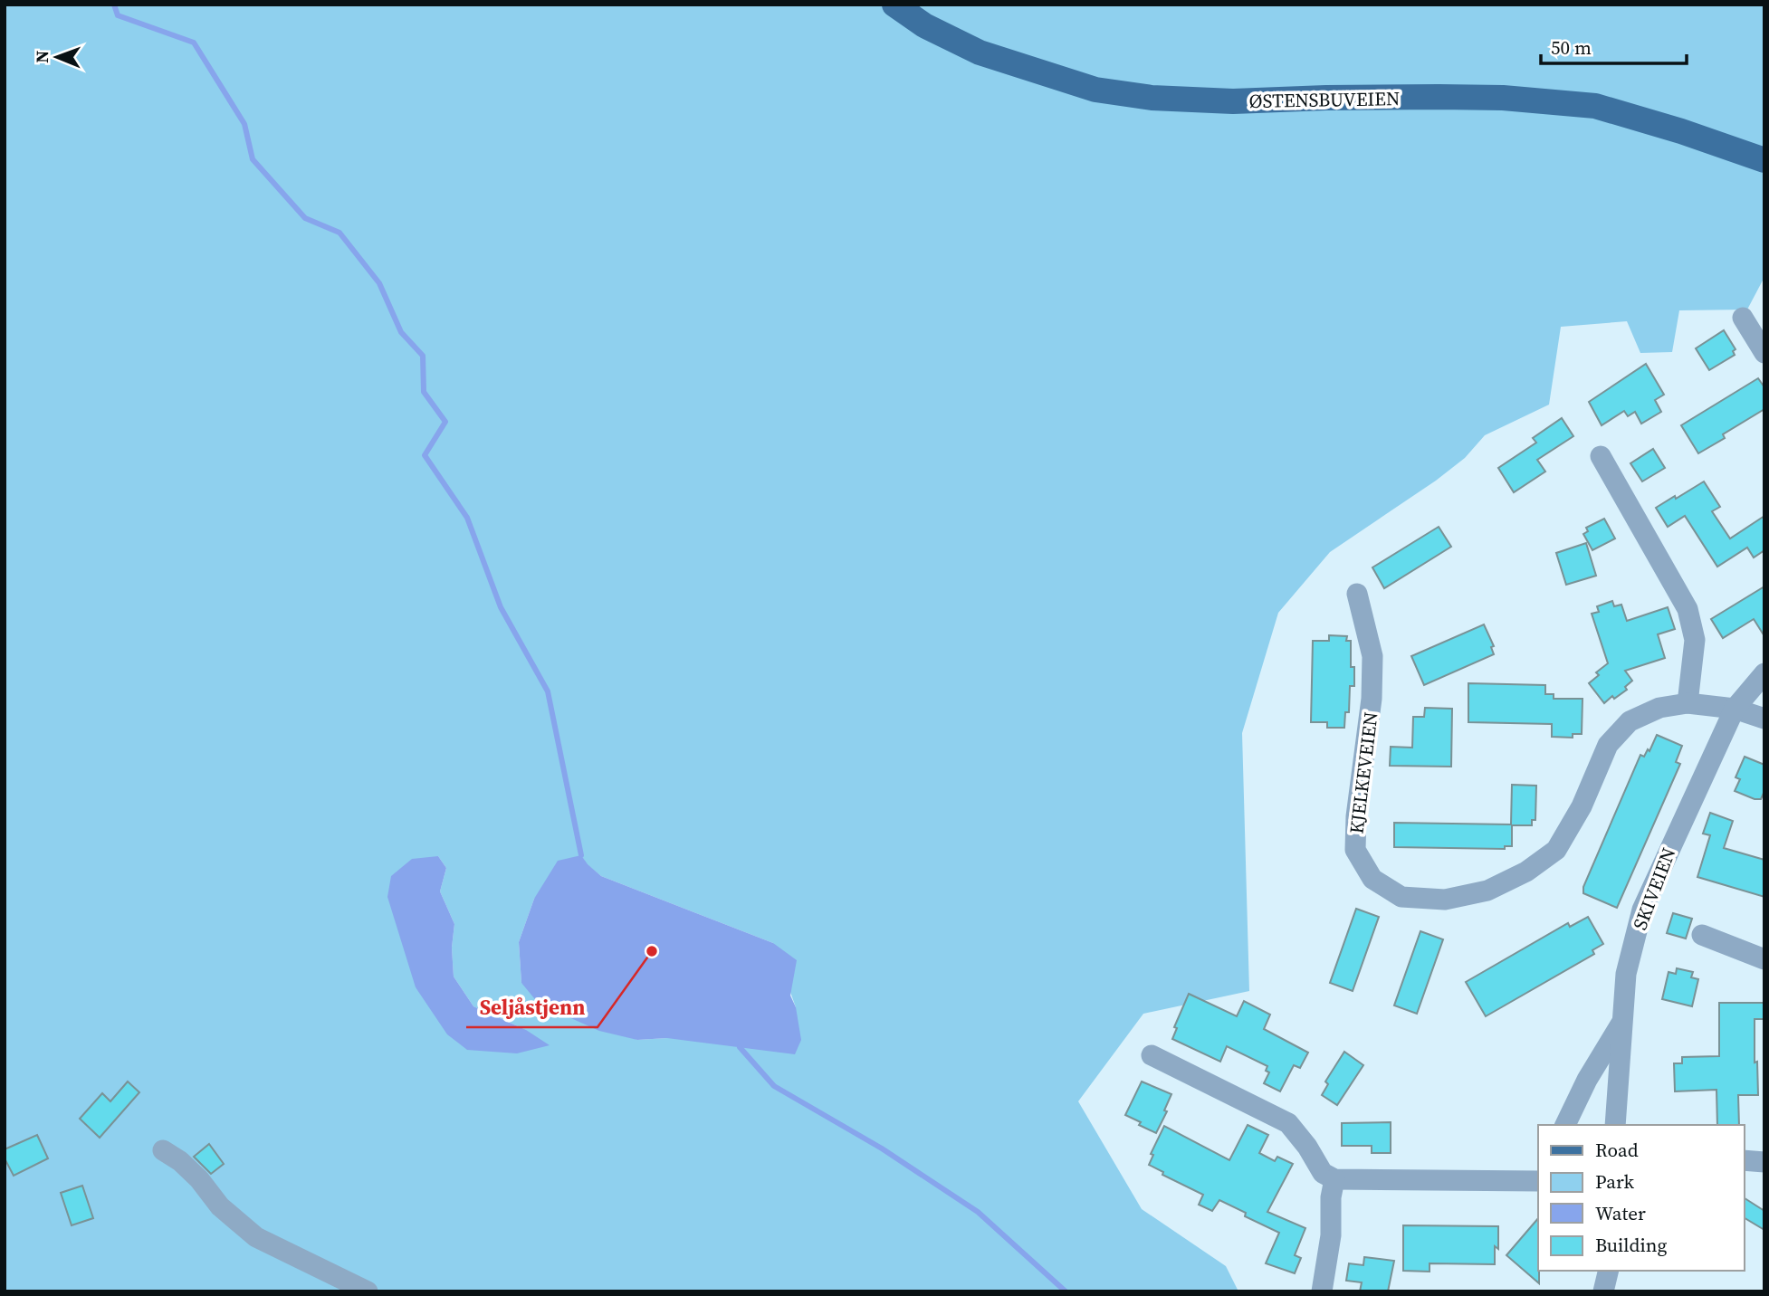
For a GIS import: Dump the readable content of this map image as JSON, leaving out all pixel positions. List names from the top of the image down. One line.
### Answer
{"streets":{"main road":["ØSTENSBUVEIEN"],"street":["KJELKEVEIEN","SKIVEIEN"]},"crossings":[["KJELKEVEIEN","SKIVEIEN"]],"places":["Seljåstjenn"],"legend":["Road","Park","Water","Building"],"scale_bar":"50 m","north":"left"}
